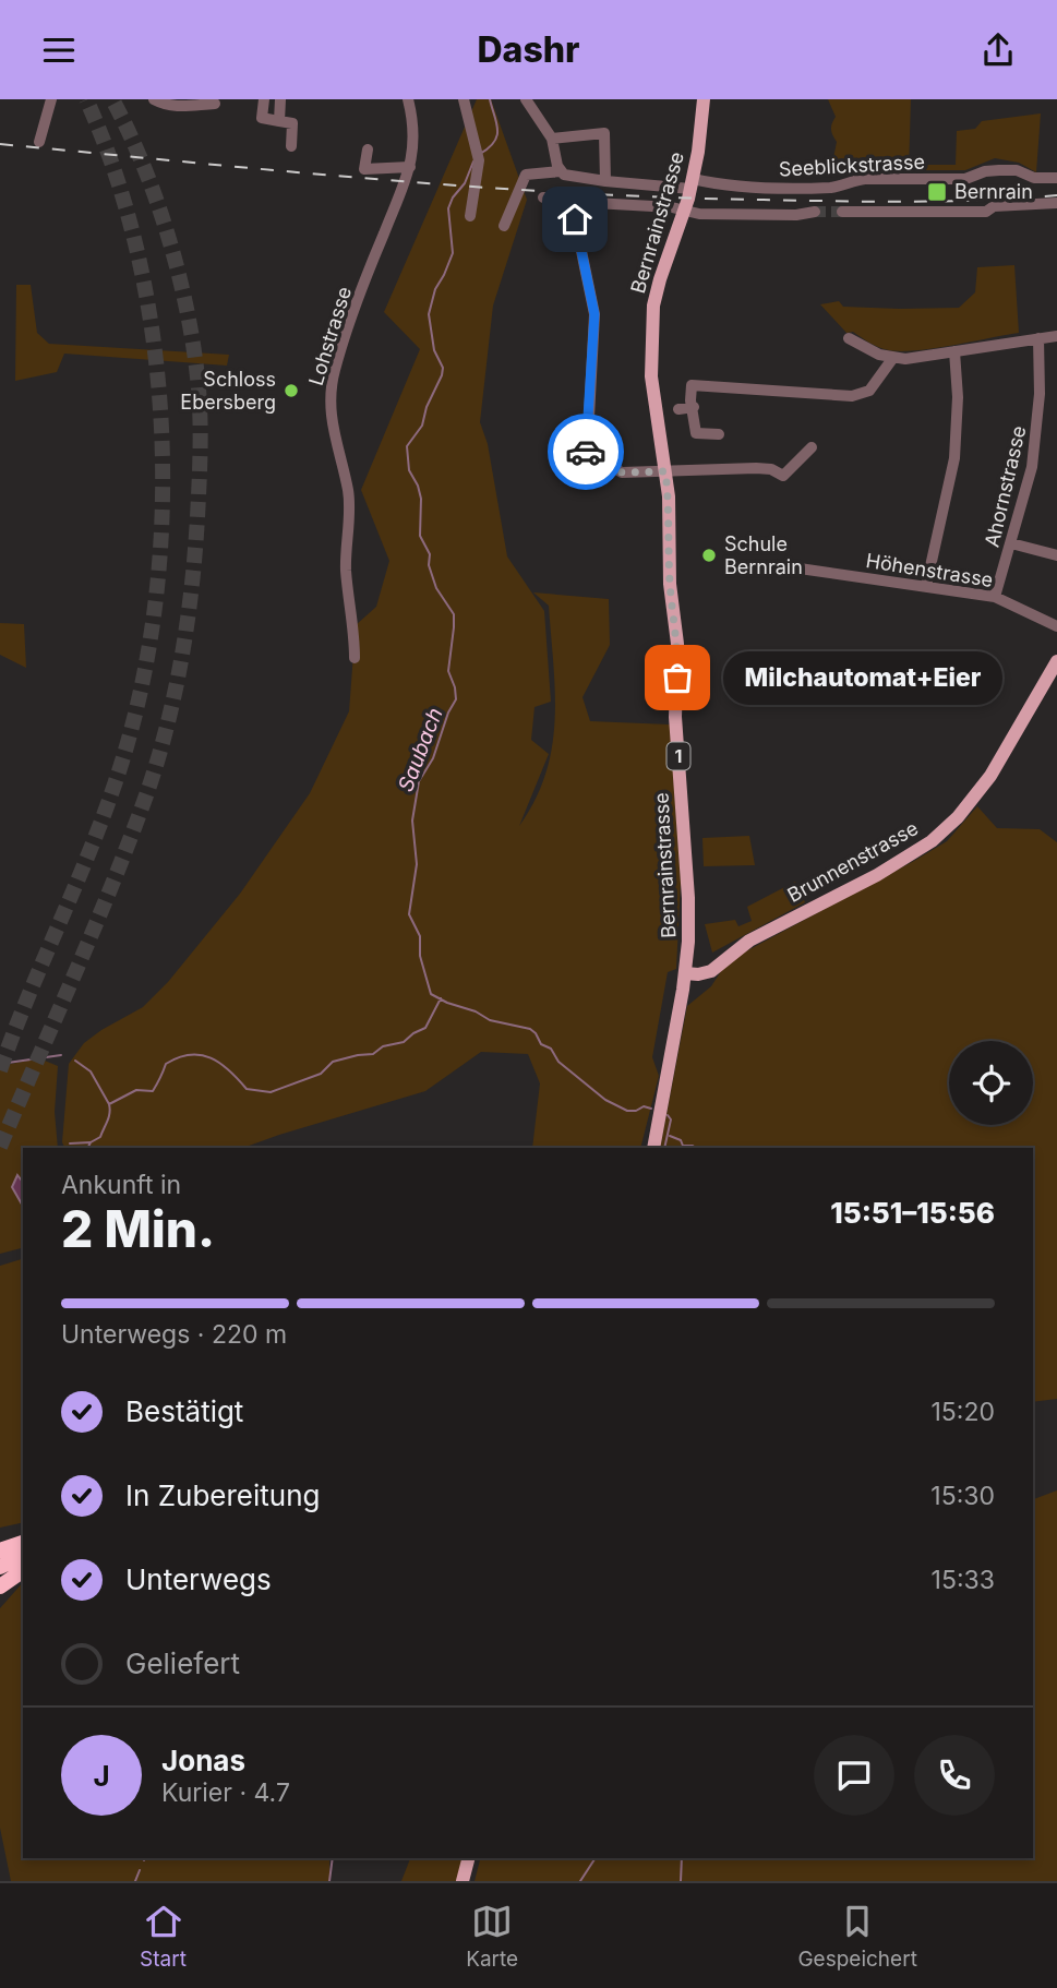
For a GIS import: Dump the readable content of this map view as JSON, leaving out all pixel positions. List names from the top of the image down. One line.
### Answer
{"streets":{"main road":["Bernrainstrasse","1","Brunnenstrasse"],"street":["Seeblickstrasse","Lohstrasse","Ahornstrasse","Höhenstrasse"]},"crossings":[["Seeblickstrasse","Bernrainstrasse"],["Bernrainstrasse","Brunnenstrasse"],["Ahornstrasse","Höhenstrasse"]],"water":["Saubach"],"places":{"transit":["Bernrain"],"other":["Schloss Ebersberg","Schule Bernrain","Milchautomat+Eier"]},"page":{"header":"Dashr","bubble":"Milchautomat+Eier","heading":["2 Min.","Ankunft in","15:51–15:56"],"panel":["Jonas","Kurier · 4.7"],"bar":"Unterwegs · 220 m","list":[["Bestätigt","15:20"],["In Zubereitung","15:30"],["Unterwegs","15:33"],"Geliefert"],"round":"J","tabs":["Start","Karte","Gespeichert"]}}
